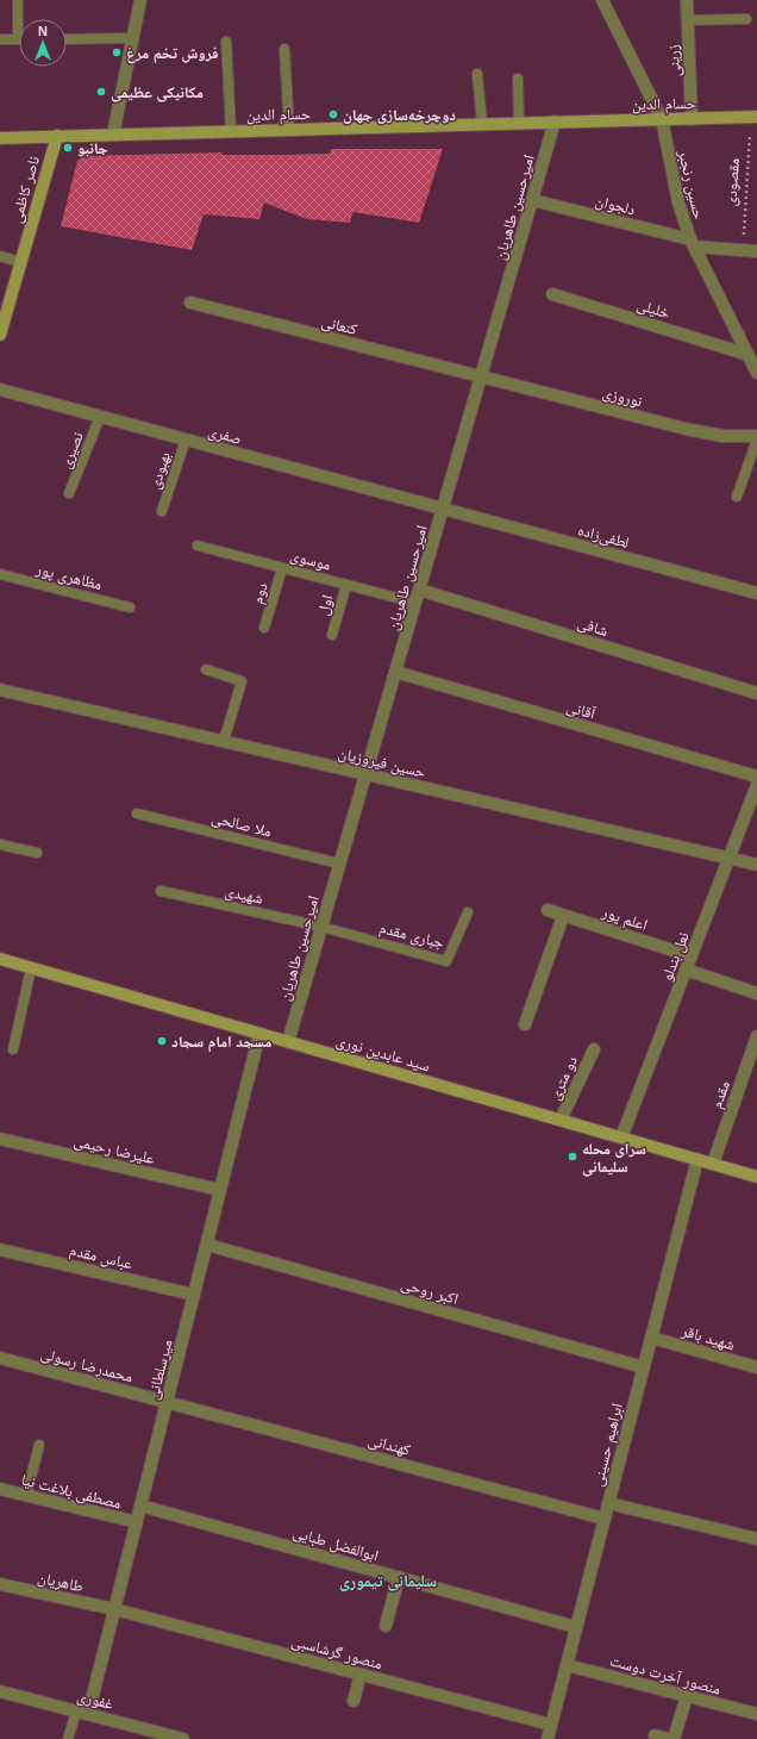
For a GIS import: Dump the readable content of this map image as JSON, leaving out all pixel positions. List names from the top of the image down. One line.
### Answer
{"streets":{"main road":["حسام الدین","ناصر کاظمی","سید عابدین نوری"],"street":["زرینی","حسین رنجبر","دلجوان","امیرحسین طاهریان","خلیلی","کنعانی","نوروزی","صفری","لطفی‌زاده","شافی","آقانی","حسین فیروزیان","اعلم پور","نعل بندلو","دو متری","مقدم","علیرضا رحیمی","عباس مقدم","اکبر روحی","شهید باقر","محمدرضا رسولی","میرسلطانی","کهندانی","ابراهیم حسینی","مصطفی بلاغت نیا","ابوالفضل طبایی","طاهریان","منصور گرشاسبی","منصور آخرت دوست","غفوری"],"lane":["نصیری","بهبودی","موسوی","مظاهری پور","دوم","اول","ملا صالحی","شهیدی","جباری مقدم"],"path":["مقصودی"]},"crossings":[["زرینی","حسام الدین"],["حسام الدین","مقصودی"],["حسام الدین","حسین رنجبر"],["حسام الدین","ناصر کاظمی"],["حسام الدین","امیرحسین طاهریان"],["حسین رنجبر","دلجوان"],["حسین رنجبر","خلیلی"],["دلجوان","امیرحسین طاهریان"],["امیرحسین طاهریان","کنعانی"],["امیرحسین طاهریان","نوروزی"],["امیرحسین طاهریان","صفری"],["امیرحسین طاهریان","لطفی‌زاده"],["امیرحسین طاهریان","موسوی"],["امیرحسین طاهریان","شافی"],["امیرحسین طاهریان","آقانی"],["امیرحسین طاهریان","حسین فیروزیان"],["امیرحسین طاهریان","ملا صالحی"],["امیرحسین طاهریان","شهیدی"],["امیرحسین طاهریان","جباری مقدم"],["امیرحسین طاهریان","سید عابدین نوری"],["کنعانی","نوروزی"],["صفری","نصیری"],["صفری","بهبودی"],["صفری","لطفی‌زاده"],["موسوی","دوم"],["موسوی","اول"],["حسین فیروزیان","نعل بندلو"],["شهیدی","جباری مقدم"],["اعلم پور","نعل بندلو"],["نعل بندلو","سید عابدین نوری"],["سید عابدین نوری","دو متری"],["سید عابدین نوری","مقدم"],["سید عابدین نوری","میرسلطانی"],["سید عابدین نوری","ابراهیم حسینی"],["علیرضا رحیمی","میرسلطانی"],["عباس مقدم","میرسلطانی"],["اکبر روحی","میرسلطانی"],["اکبر روحی","ابراهیم حسینی"],["شهید باقر","ابراهیم حسینی"],["محمدرضا رسولی","میرسلطانی"],["محمدرضا رسولی","کهندانی"],["میرسلطانی","کهندانی"],["میرسلطانی","مصطفی بلاغت نیا"],["میرسلطانی","ابوالفضل طبایی"],["میرسلطانی","طاهریان"],["میرسلطانی","منصور گرشاسبی"],["میرسلطانی","غفوری"],["کهندانی","ابراهیم حسینی"],["ابراهیم حسینی","ابوالفضل طبایی"],["ابراهیم حسینی","منصور گرشاسبی"],["ابراهیم حسینی","منصور آخرت دوست"],["طاهریان","منصور گرشاسبی"]],"districts":["سلیمانی تیموری"],"places":["فروش تخم مرغ","مکانیکی عظیمی","دوچرخه‌سازی جهان","جانبو","مسجد امام سجاد","سرای محله سلیمانی"],"north":"top"}
